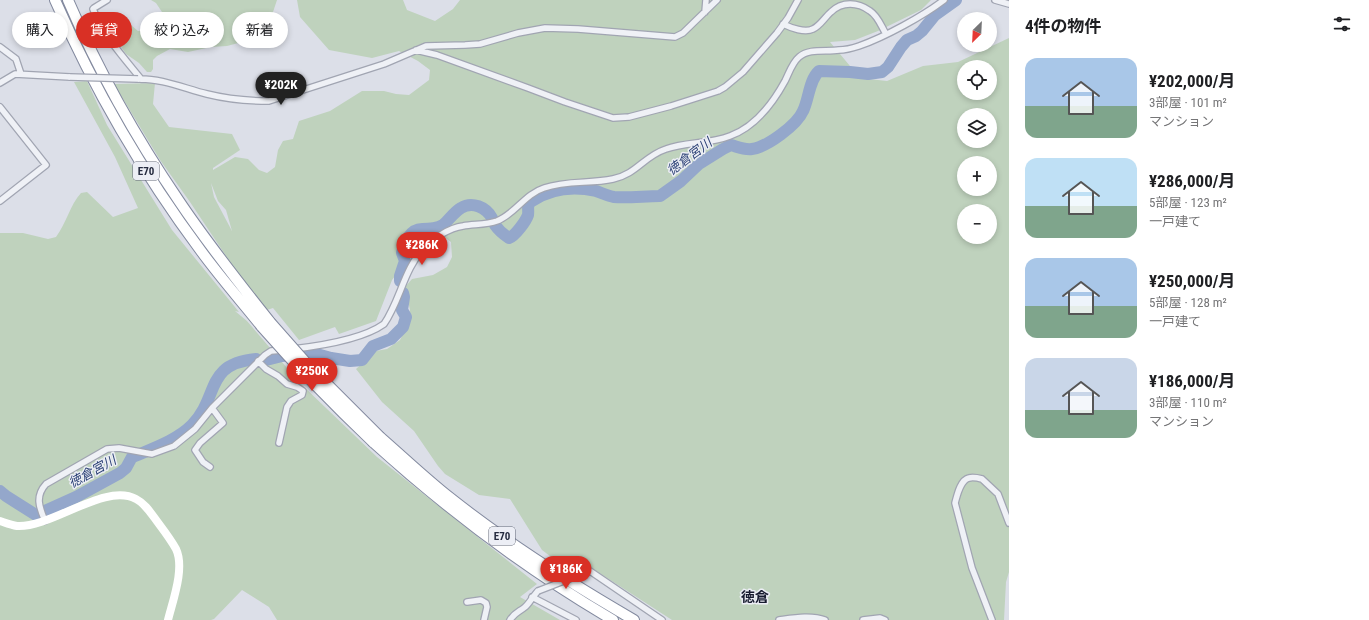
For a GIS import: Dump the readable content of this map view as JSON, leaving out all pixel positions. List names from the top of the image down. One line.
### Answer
{"streets":{"highway":["E70"]},"districts":["徳倉"],"water":["徳倉宮川"],"north":"bottom left","page":{"heading":"4件の物件","map_buttons":["+","−"],"chip":["購入","賃貸","絞り込み","新着"],"list":[{"name":"¥202,000/月","note":"3部屋 · 101 m² · マンション"},{"name":"¥286,000/月","note":"5部屋 · 123 m² · 一戸建て"},{"name":"¥250,000/月","note":"5部屋 · 128 m² · 一戸建て"},{"name":"¥186,000/月","note":"3部屋 · 110 m² · マンション"}],"price":["¥202K","¥286K","¥250K","¥186K"]}}
